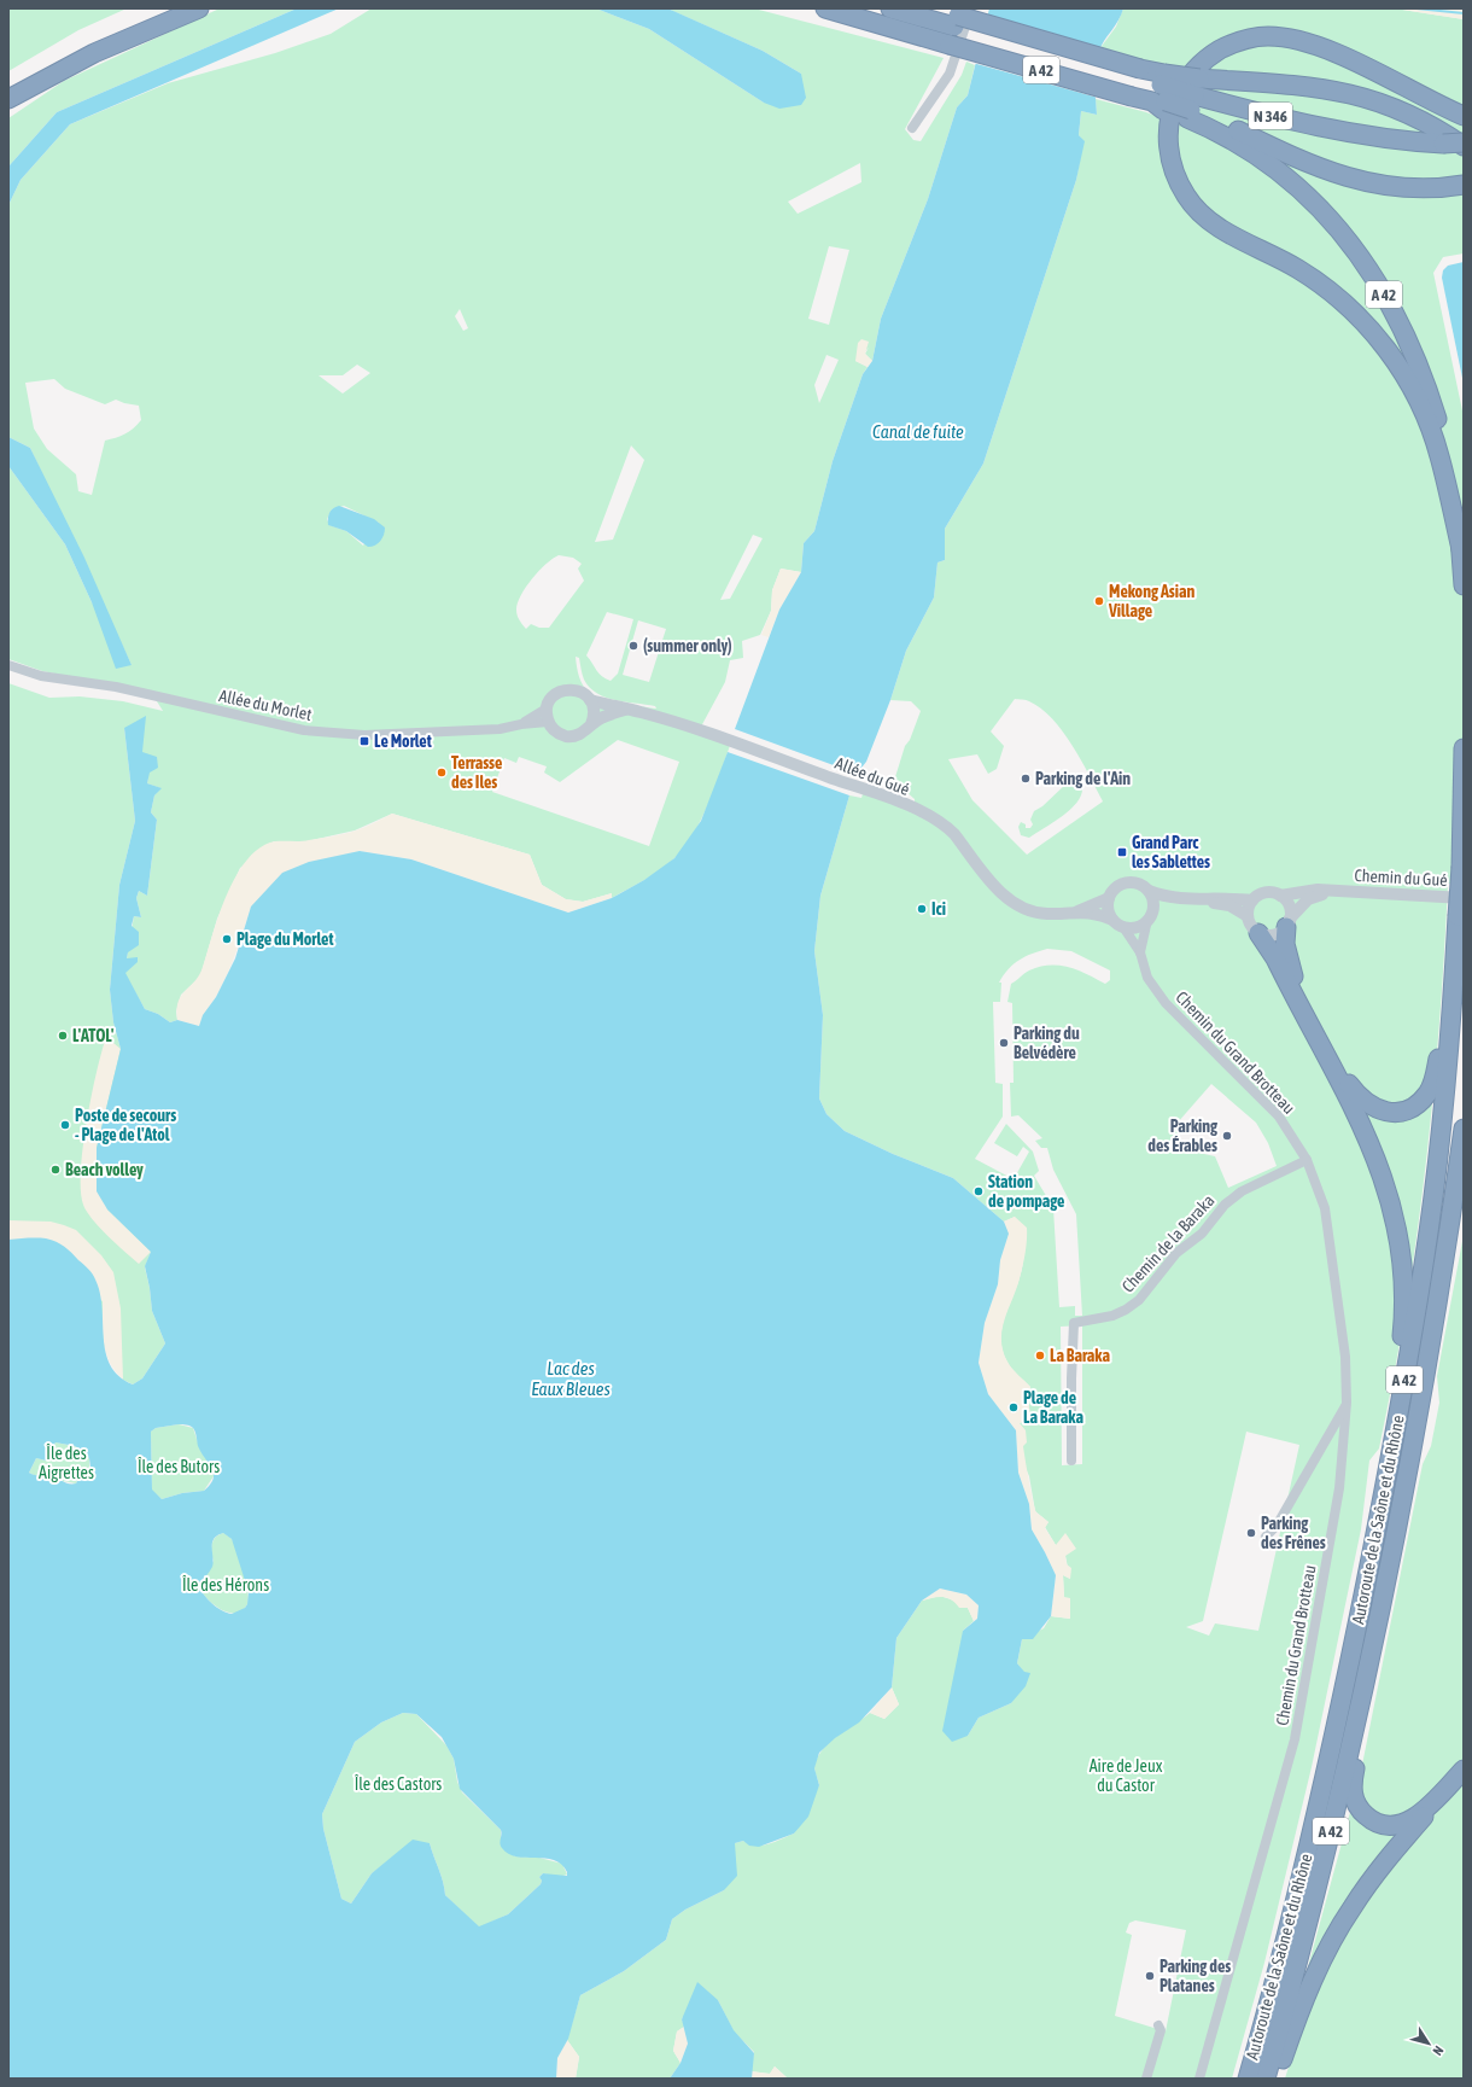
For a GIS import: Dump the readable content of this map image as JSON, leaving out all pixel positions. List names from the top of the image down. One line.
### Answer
{"streets":{"highway":["A 42","N 346","Autoroute de la Saône et du Rhône"],"street":["Allée du Morlet","Allée du Gué","Chemin du Gué","Chemin du Grand Brotteau","Chemin de la Baraka"]},"crossings":[["A 42","N 346"],["Allée du Morlet","Allée du Gué"],["Allée du Gué","Chemin du Grand Brotteau"],["Chemin du Grand Brotteau","Chemin de la Baraka"]],"water":["Canal de fuite","Lac des Eaux Bleues"],"parks":["Île des Aigrettes","Île des Butors","Île des Hérons","Aire de Jeux du Castor","Île des Castors"],"places":{"other":["Mekong Asian Village","(summer only)","Terrasse des Iles","Parking de l'Ain","Ici","Plage du Morlet","L'ATOL'","Parking du Belvédère","Poste de secours - Plage de l'Atol","Parking des Érables","Beach volley","Station de pompage","La Baraka","Plage de La Baraka","Parking des Frênes","Parking des Platanes"],"transit":["Le Morlet","Grand Parc les Sablettes"]},"north":"bottom right"}
